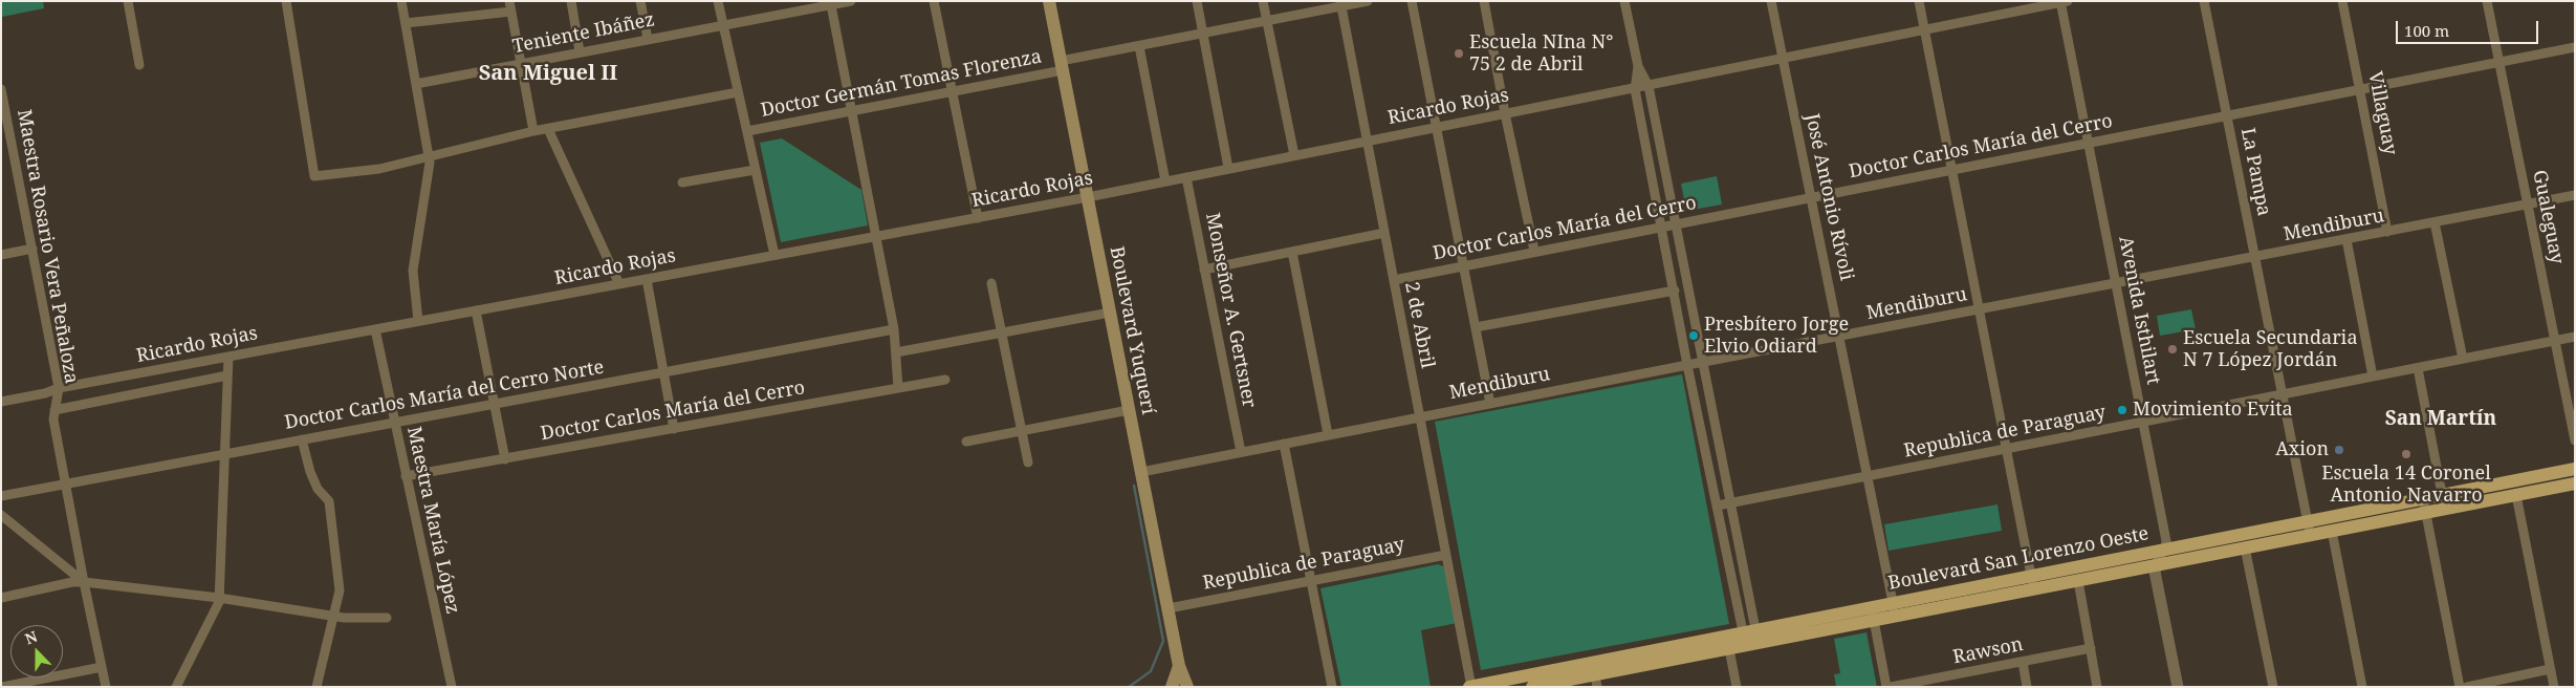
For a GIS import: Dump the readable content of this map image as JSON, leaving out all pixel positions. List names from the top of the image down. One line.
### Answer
{"streets":{"main road":["Boulevard Yuquerí","Boulevard San Lorenzo Oeste"],"street":["Teniente Ibáñez","Doctor Germán Tomas Florenza","Ricardo Rojas","Villaguay","Doctor Carlos María del Cerro","La Pampa","José Antonio Rívoli","Gualeguay","Mendiburu","Maestra Rosario Vera Peñaloza","Monseñor A. Gertsner","Avenida Isthilart","2 de Abril","Doctor Carlos María del Cerro Norte","Republica de Paraguay","Maestra María López","Rawson"]},"crossings":[["Doctor Germán Tomas Florenza","2 de Abril"],["Doctor Germán Tomas Florenza","Boulevard Yuquerí"],["Ricardo Rojas","José Antonio Rívoli"],["Ricardo Rojas","Maestra Rosario Vera Peñaloza"],["Ricardo Rojas","Monseñor A. Gertsner"],["Ricardo Rojas","Avenida Isthilart"],["Ricardo Rojas","2 de Abril"],["Ricardo Rojas","Boulevard Yuquerí"],["Ricardo Rojas","Maestra María López"],["Villaguay","Doctor Carlos María del Cerro"],["Villaguay","Mendiburu"],["Doctor Carlos María del Cerro","La Pampa"],["Doctor Carlos María del Cerro","José Antonio Rívoli"],["Doctor Carlos María del Cerro","Gualeguay"],["Doctor Carlos María del Cerro","Avenida Isthilart"],["Doctor Carlos María del Cerro","2 de Abril"],["Doctor Carlos María del Cerro","Maestra María López"],["La Pampa","Mendiburu"],["La Pampa","Republica de Paraguay"],["La Pampa","Boulevard San Lorenzo Oeste"],["José Antonio Rívoli","Mendiburu"],["José Antonio Rívoli","Republica de Paraguay"],["José Antonio Rívoli","Boulevard San Lorenzo Oeste"],["Gualeguay","Mendiburu"],["Gualeguay","Republica de Paraguay"],["Mendiburu","Monseñor A. Gertsner"],["Mendiburu","Avenida Isthilart"],["Mendiburu","2 de Abril"],["Mendiburu","Boulevard Yuquerí"],["Maestra Rosario Vera Peñaloza","Doctor Carlos María del Cerro Norte"],["Avenida Isthilart","Republica de Paraguay"],["Avenida Isthilart","Boulevard San Lorenzo Oeste"],["2 de Abril","Republica de Paraguay"],["2 de Abril","Boulevard San Lorenzo Oeste"],["Boulevard Yuquerí","Republica de Paraguay"],["Doctor Carlos María del Cerro Norte","Maestra María López"]],"districts":["San Miguel II","San Martín"],"places":["Escuela NIna N° 75 2 de Abril","Presbítero Jorge Elvio Odiard","Escuela Secundaria N 7 López Jordán","Movimiento Evita","Axion","Escuela 14 Coronel Antonio Navarro"],"scale_bar":"100 m","north":"top"}
